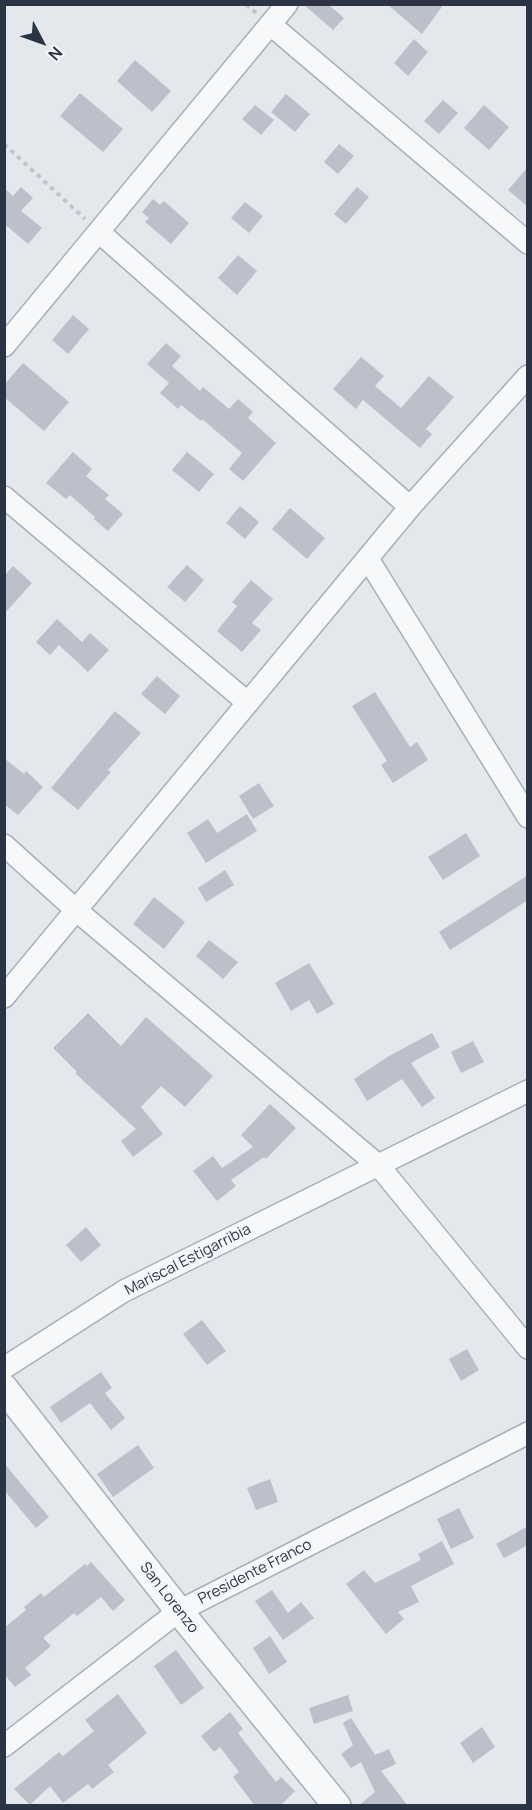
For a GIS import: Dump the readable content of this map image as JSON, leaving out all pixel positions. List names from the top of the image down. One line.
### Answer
{"streets":{"street":["Mariscal Estigarribia","Presidente Franco","San Lorenzo"]},"crossings":[["Presidente Franco","San Lorenzo"]],"north":"bottom right"}
